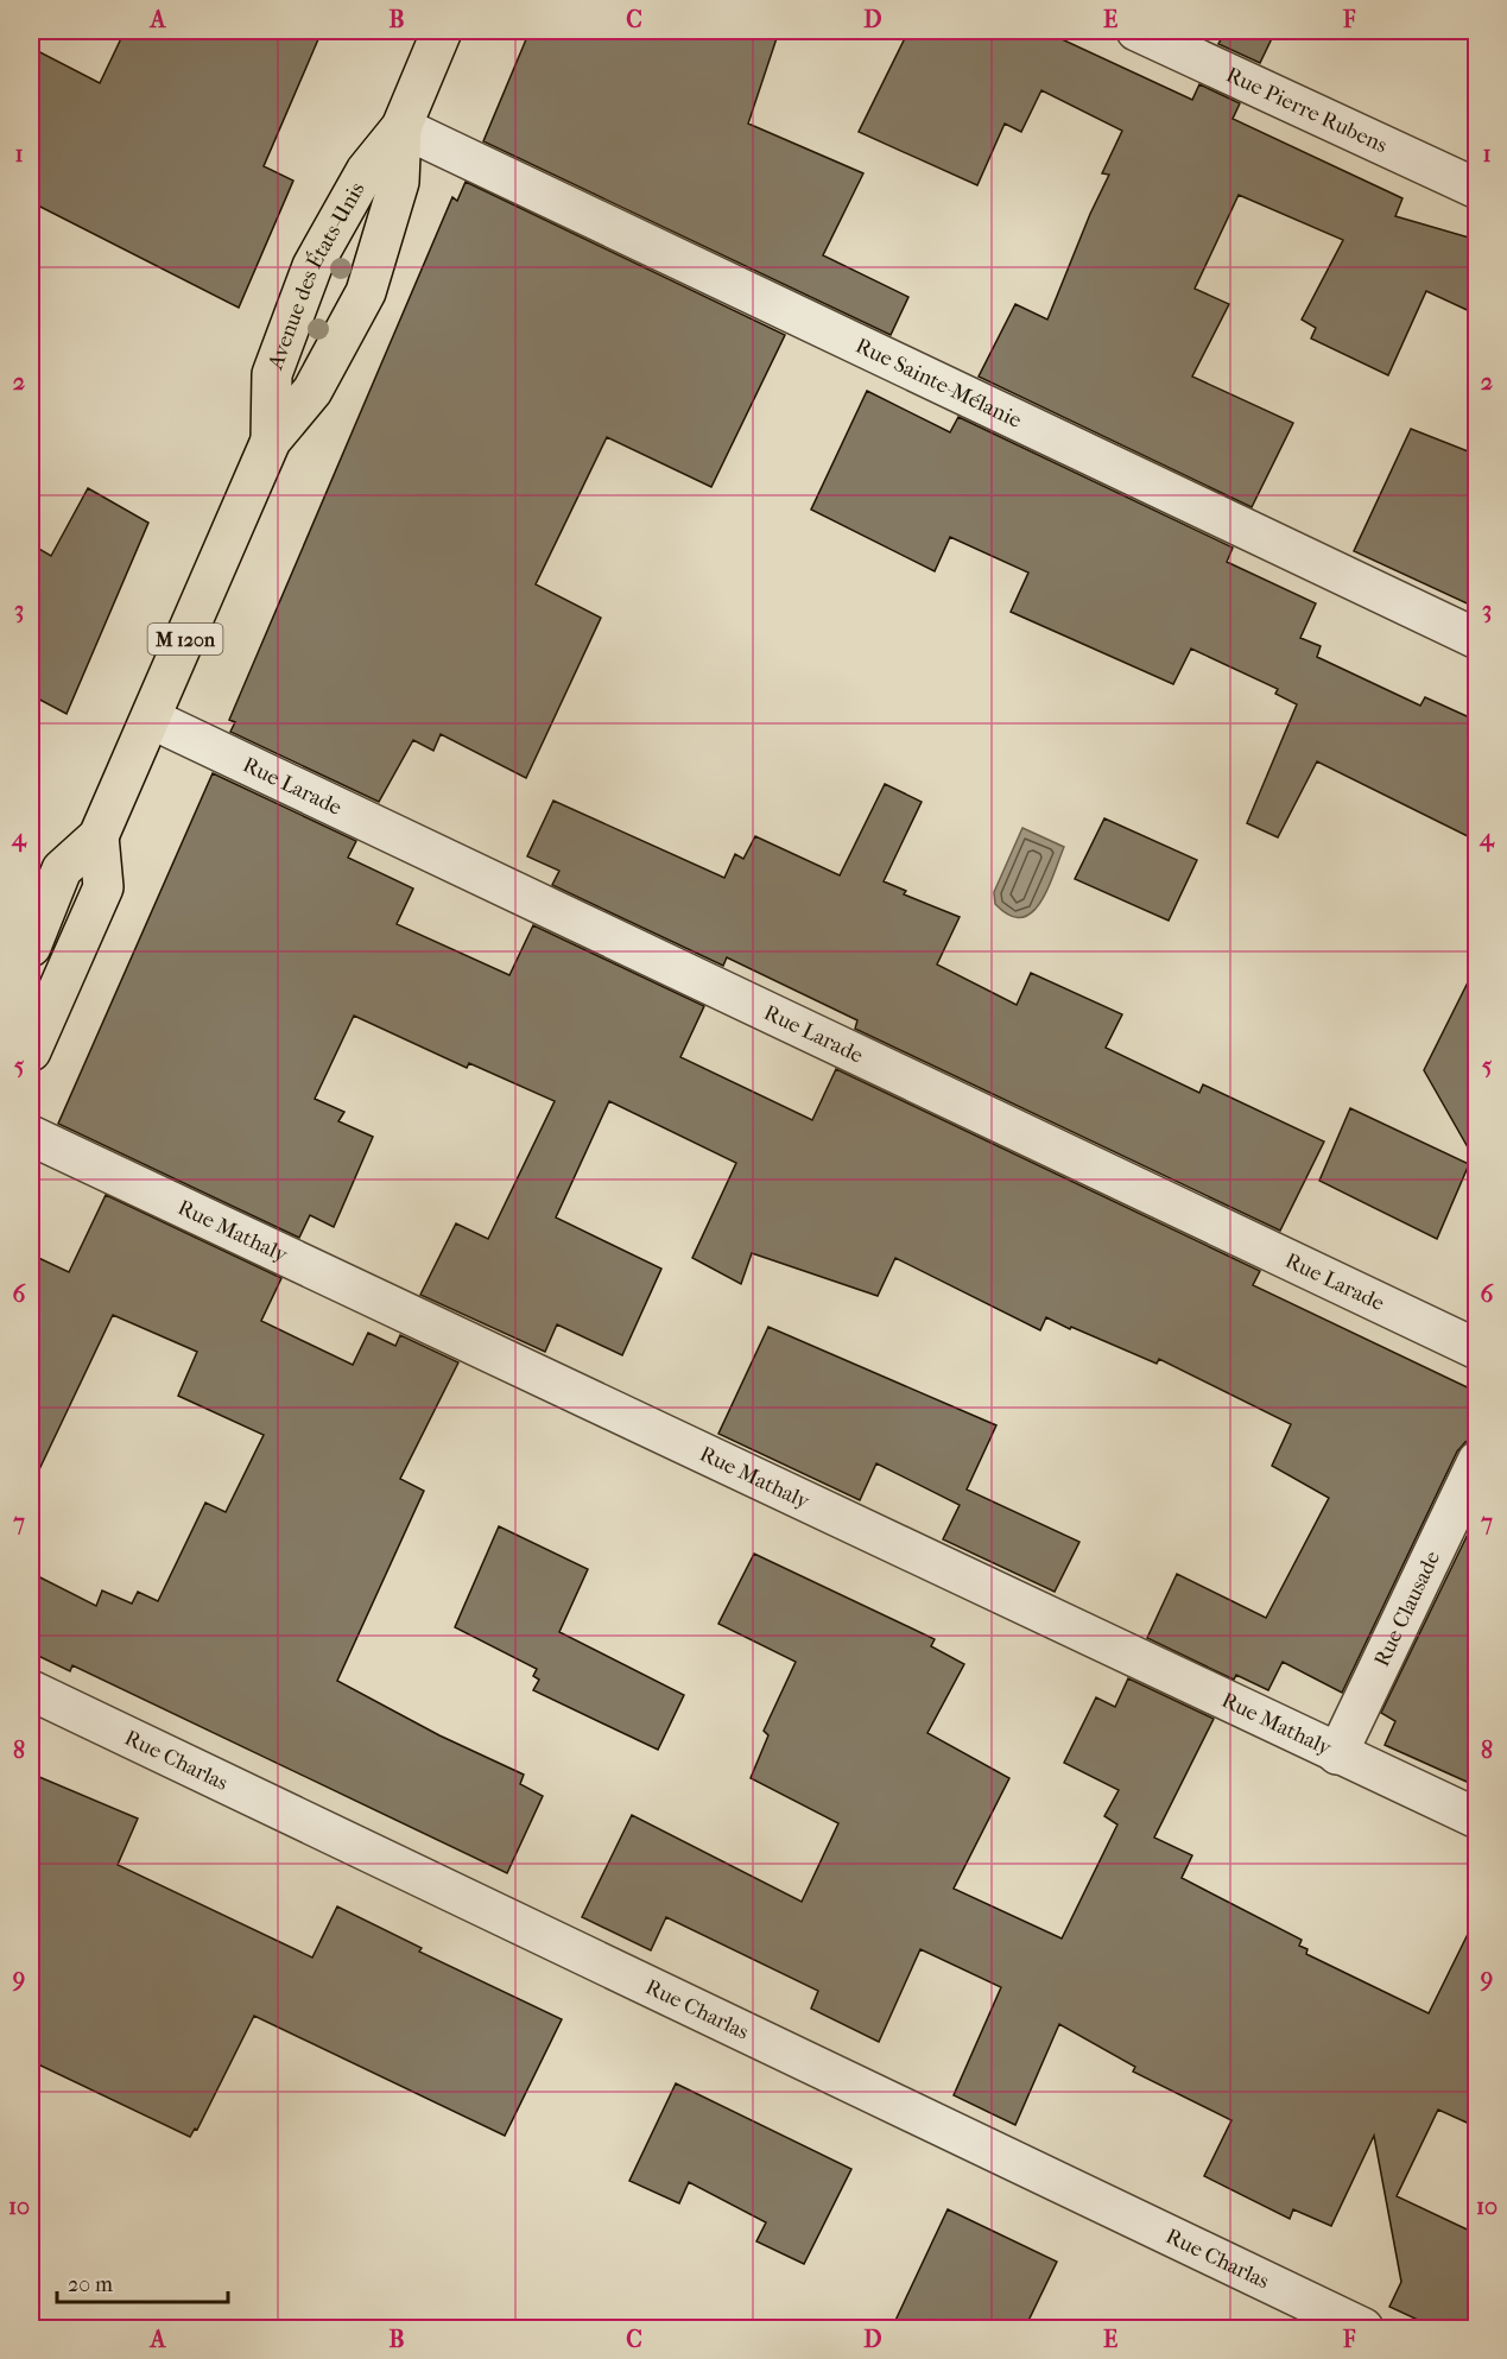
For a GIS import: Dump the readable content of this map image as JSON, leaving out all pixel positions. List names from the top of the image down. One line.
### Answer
{"streets":{"main road":["Avenue des États-Unis","M 120n"],"street":["Rue Pierre Rubens","Rue Sainte-Mélanie","Rue Larade","Rue Mathaly","Rue Clausade","Rue Charlas"]},"crossings":[["Avenue des États-Unis","Rue Sainte-Mélanie"],["Avenue des États-Unis","Rue Larade"],["Rue Mathaly","Rue Clausade"]],"scale_bar":"20 m","grid":{"columns":["A","B","C","D","E","F"],"rows":["1","2","3","4","5","6","7","8","9","10"]}}
